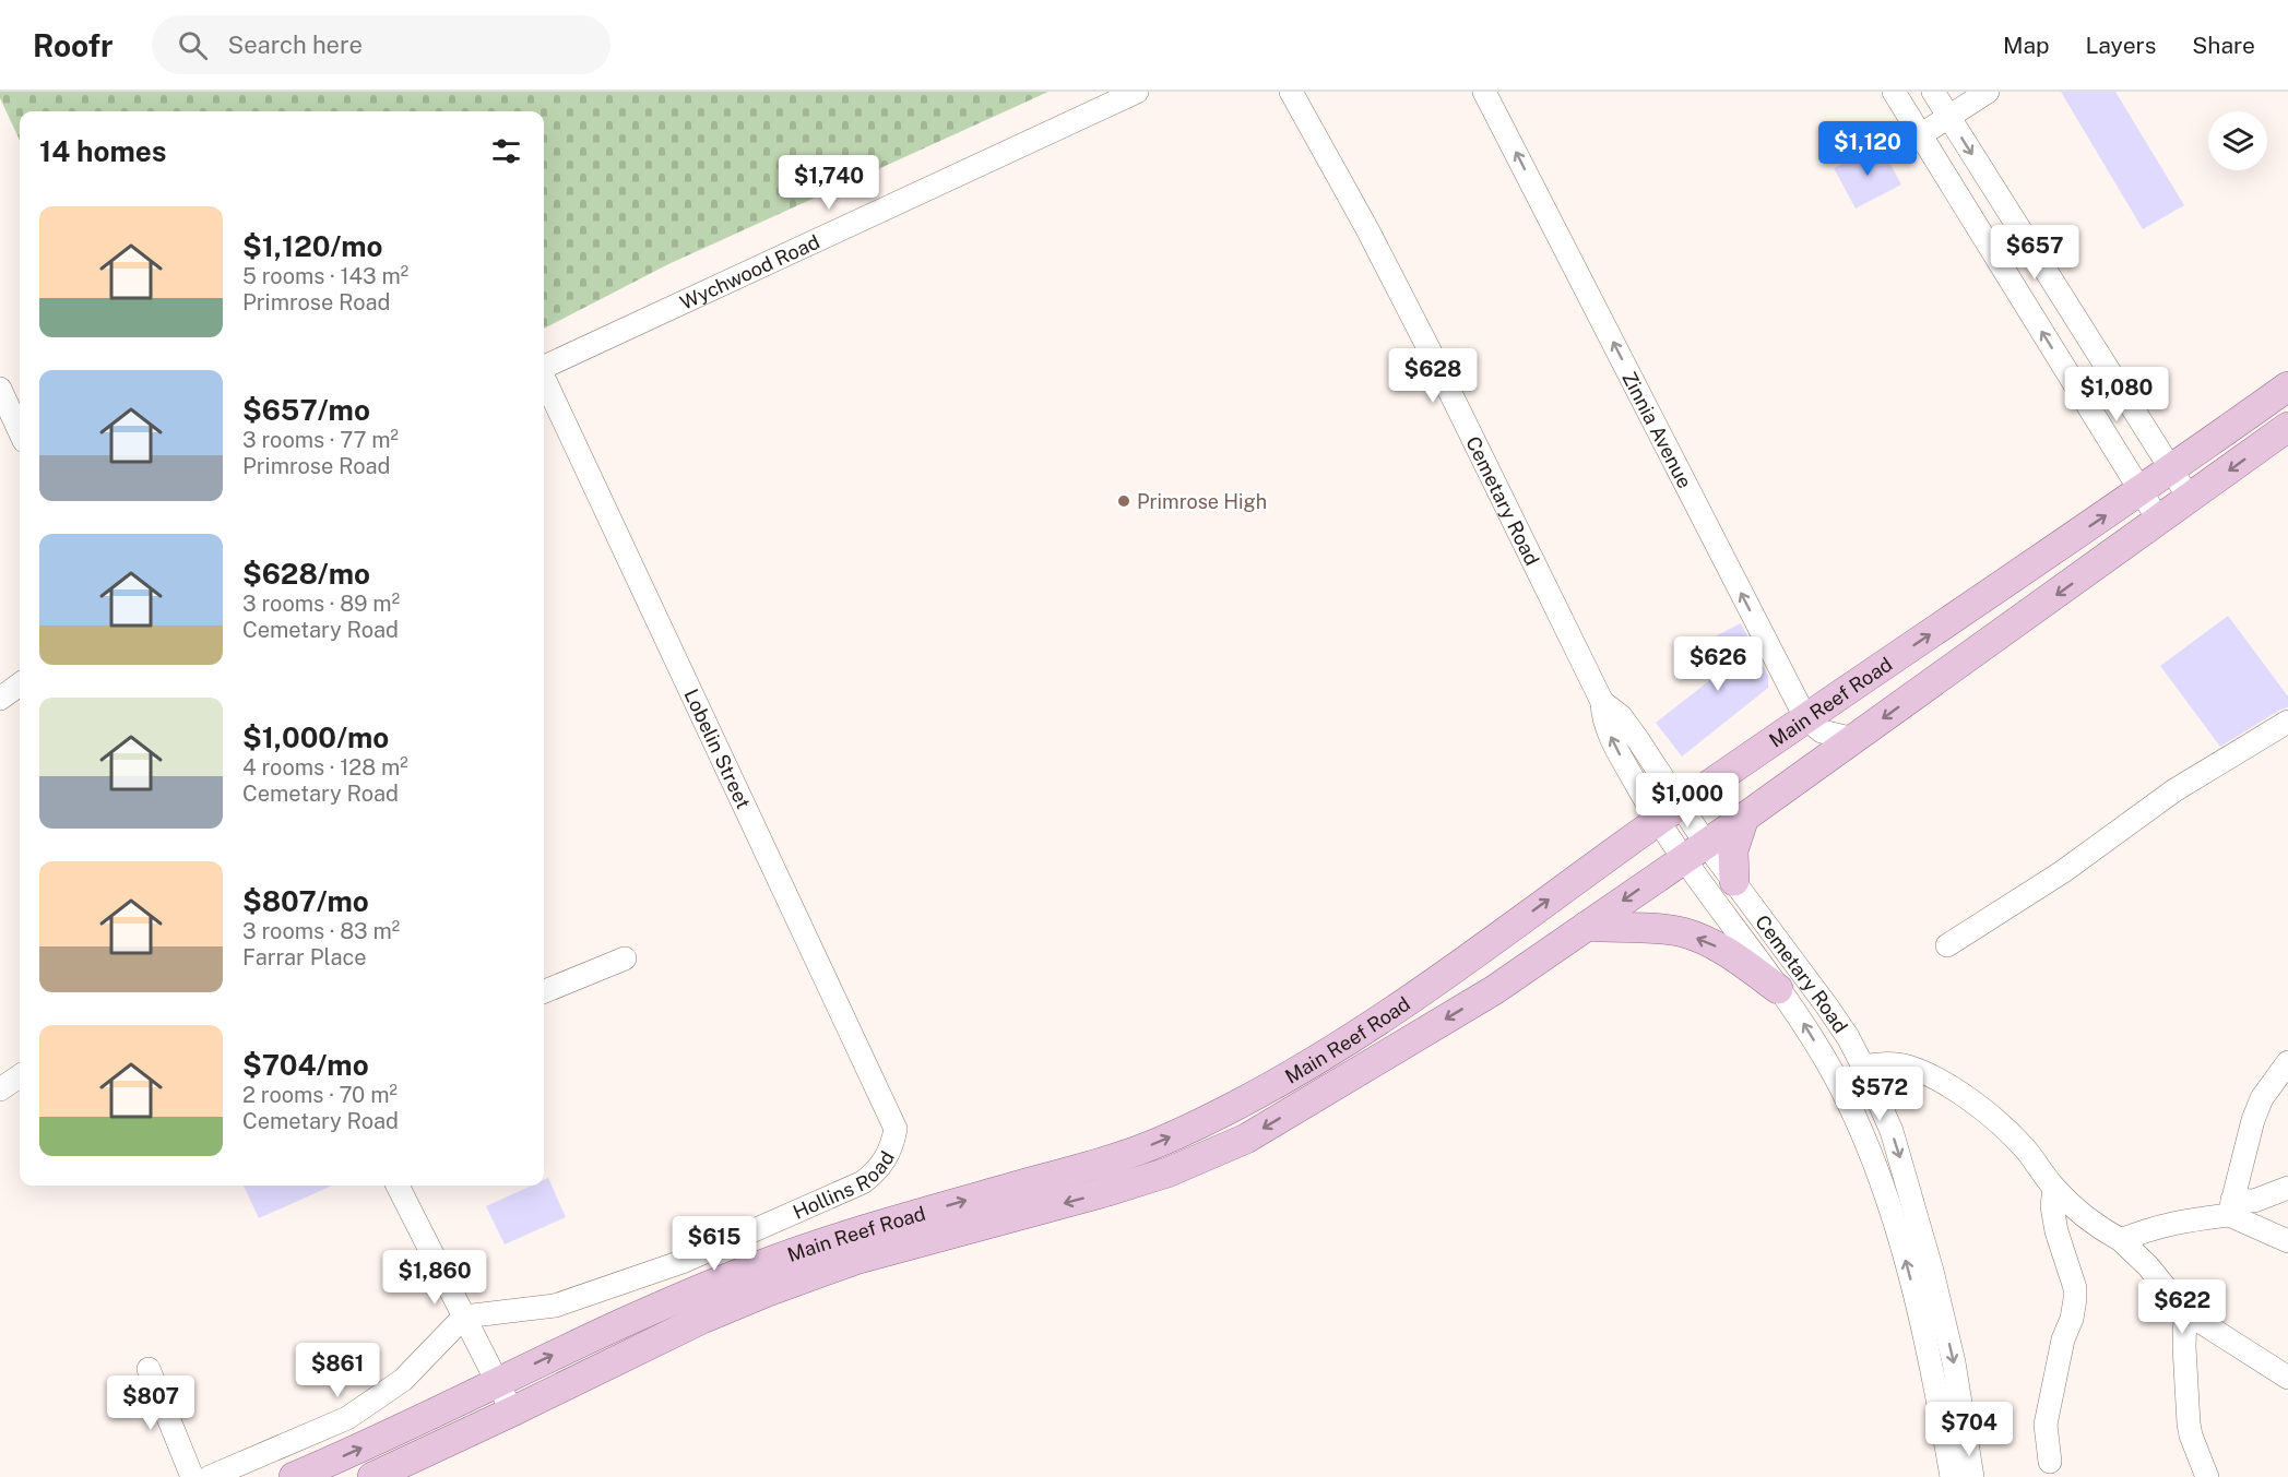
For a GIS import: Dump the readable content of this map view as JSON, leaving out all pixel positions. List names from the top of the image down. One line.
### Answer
{"streets":{"main road":["Main Reef Road"],"street":["Wychwood Road","Zinnia Avenue","Cemetary Road","Lobelin Street","Hollins Road"]},"crossings":[["Zinnia Avenue","Main Reef Road"],["Cemetary Road","Main Reef Road"],["Lobelin Street","Hollins Road"]],"one_way":["Zinnia Avenue"],"places":["Primrose High"],"page":{"header":"Roofr","search":"Search here","nav":["Map","Layers","Share"],"heading":"14 homes","price":["$1,120","$1,740","$657","$628","$1,080","$626","$1,000","$572","$615","$1,860","$622","$861","$807","$704"],"list":[{"name":"$1,120/mo","note":"5 rooms · 143 m² · Primrose Road"},{"name":"$657/mo","note":"3 rooms · 77 m² · Primrose Road"},{"name":"$628/mo","note":"3 rooms · 89 m² · Cemetary Road"},{"name":"$1,000/mo","note":"4 rooms · 128 m² · Cemetary Road"},{"name":"$807/mo","note":"3 rooms · 83 m² · Farrar Place"},{"name":"$704/mo","note":"2 rooms · 70 m² · Cemetary Road"}]}}
